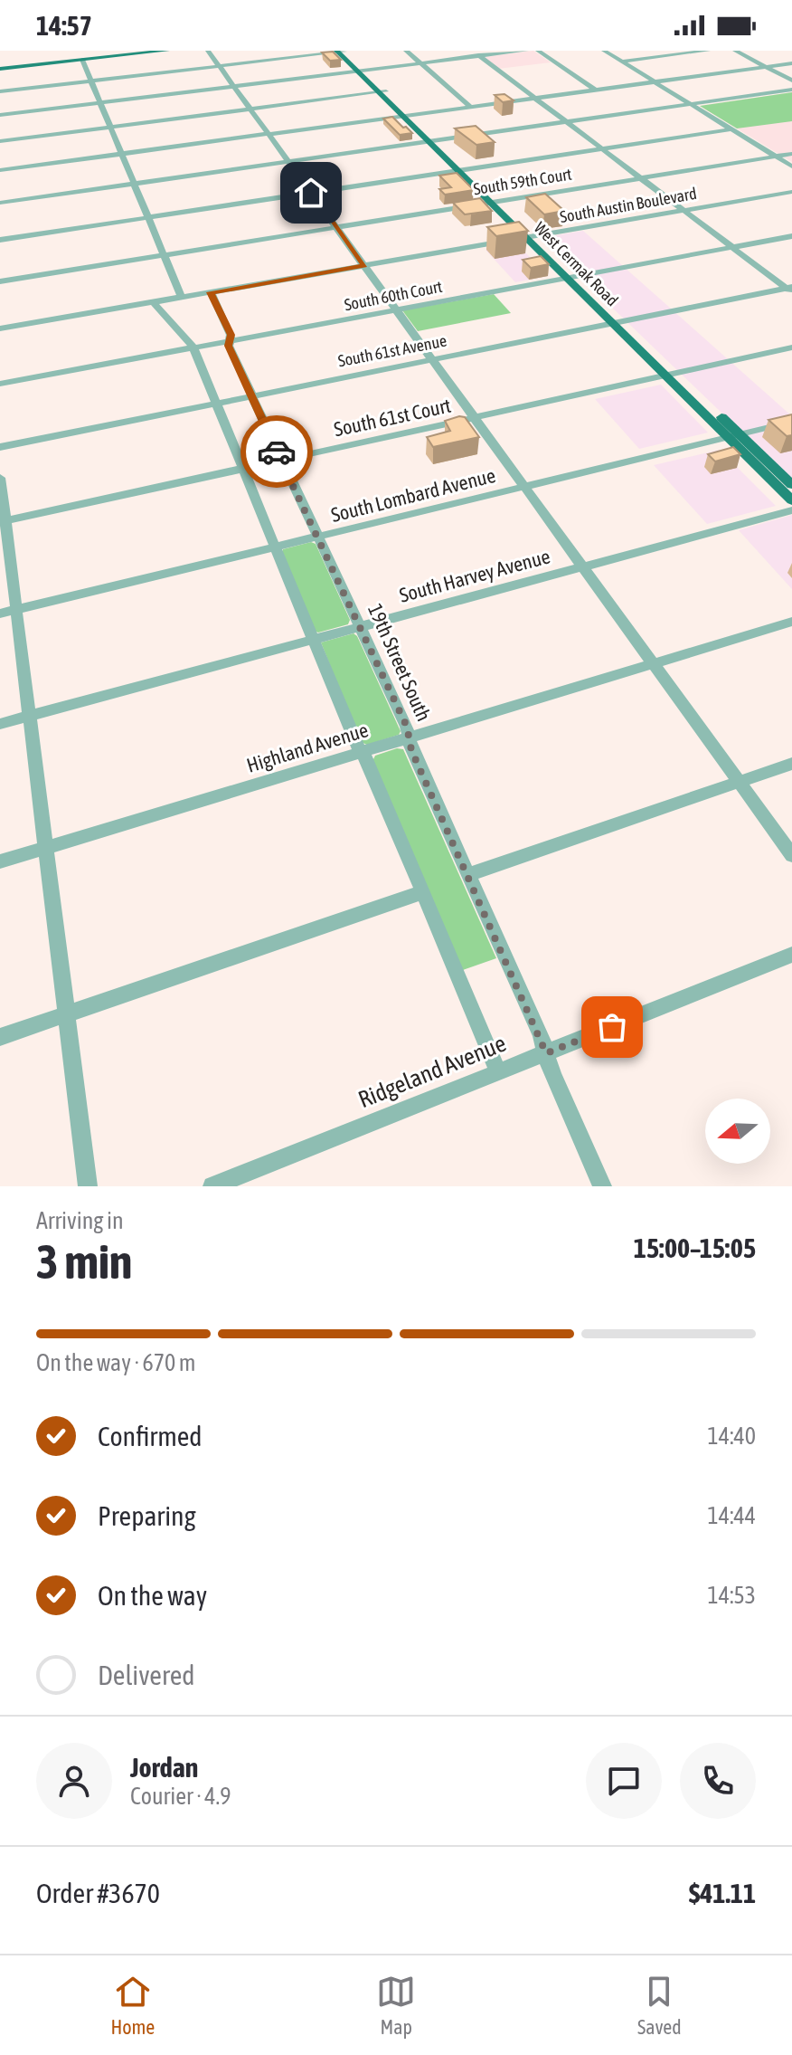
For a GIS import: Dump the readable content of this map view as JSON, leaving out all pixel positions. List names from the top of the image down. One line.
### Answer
{"streets":{"main road":["West Cermak Road"],"street":["South 59th Court","South Austin Boulevard","South 60th Court","South 61st Avenue","South 61st Court","South Lombard Avenue","South Harvey Avenue","19th Street South","Highland Avenue","Ridgeland Avenue"]},"crossings":[["South 59th Court","West Cermak Road"],["South Austin Boulevard","West Cermak Road"],["South Austin Boulevard","19th Street South"],["West Cermak Road","South 60th Court"],["West Cermak Road","South 61st Avenue"],["West Cermak Road","South 61st Court"],["West Cermak Road","South Lombard Avenue"],["South 60th Court","19th Street South"],["South 61st Avenue","19th Street South"],["South 61st Court","19th Street South"],["South Lombard Avenue","19th Street South"],["South Harvey Avenue","19th Street South"],["19th Street South","Highland Avenue"],["19th Street South","Ridgeland Avenue"]],"north":"left","page":{"status":"14:57","heading":["3 min","Arriving in","15:00–15:05"],"panel":["Jordan","Courier · 4.9","Order #3670","$41.11"],"bar":"On the way · 670 m","list":[["Confirmed","14:40"],["Preparing","14:44"],["On the way","14:53"],"Delivered"],"tabs":["Home","Map","Saved"]}}
